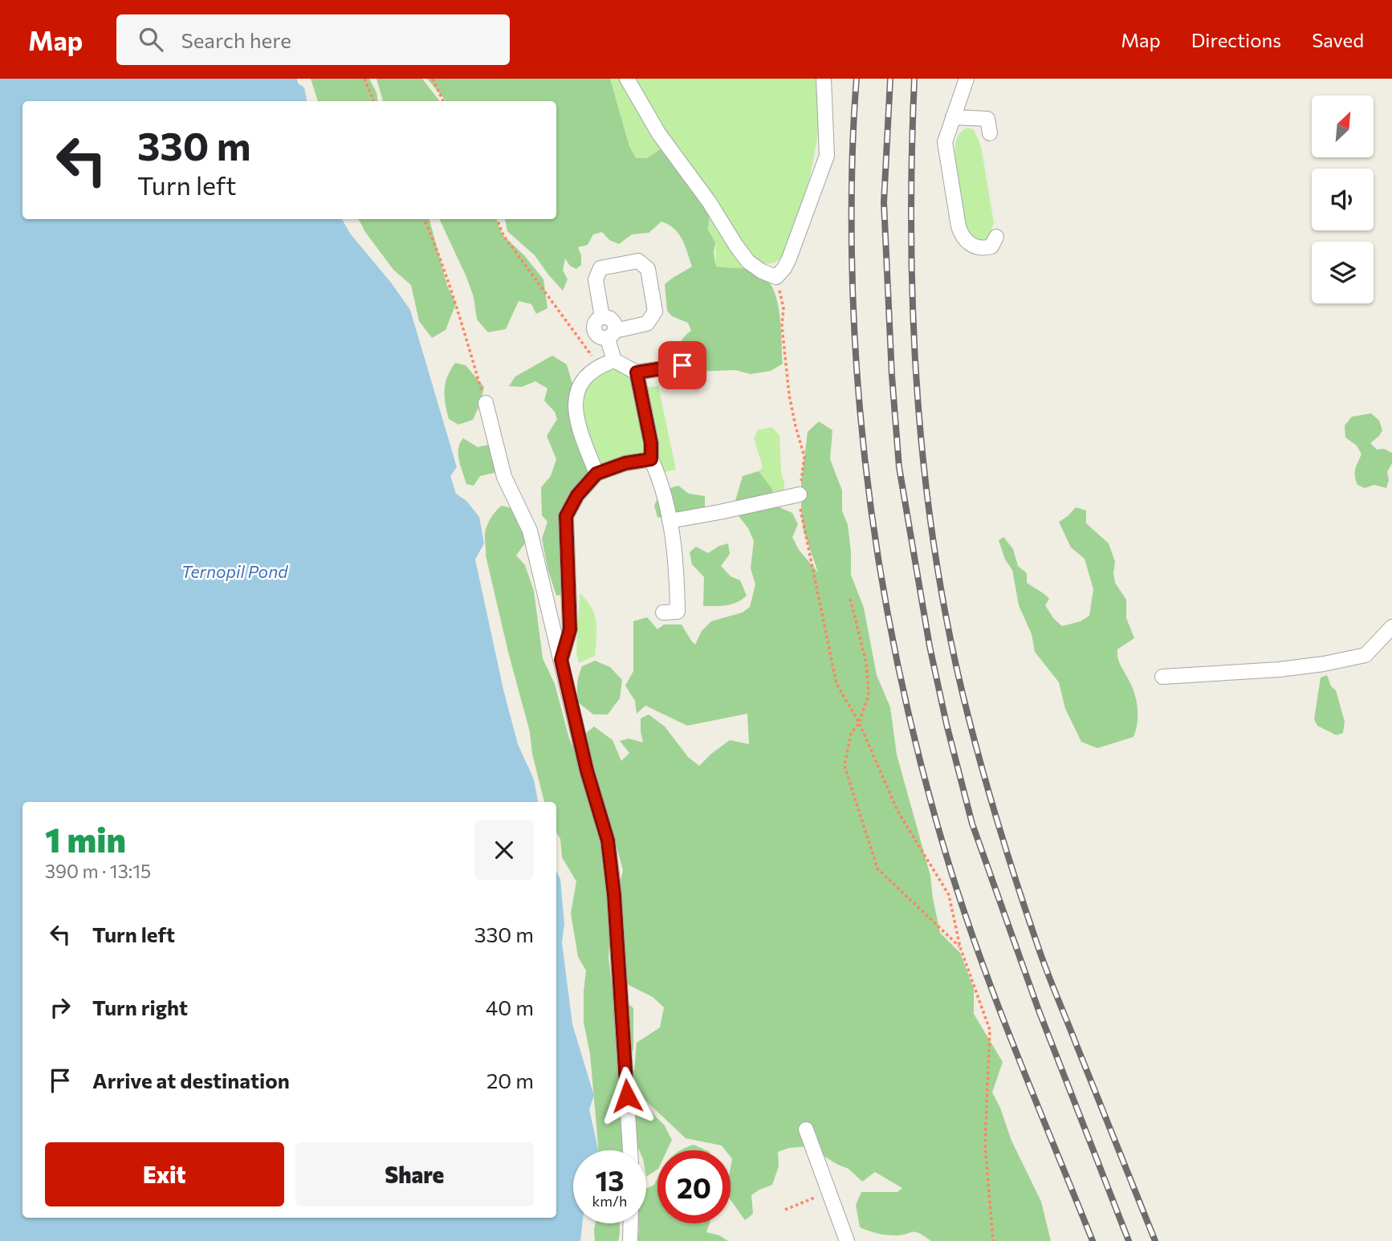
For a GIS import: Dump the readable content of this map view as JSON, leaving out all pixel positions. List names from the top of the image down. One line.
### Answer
{"water":["Ternopil Pond"],"north":"top right","page":{"header":"Map","search":"Search here","nav":["Map","Directions","Saved"],"turn":["330 m","Turn left"],"heading":["1 min","390 m · 13:15"],"list":[{"name":"Turn left","value":"330 m"},{"name":"Turn right","value":"40 m"},{"name":"Arrive at destination","value":"20 m"}],"buttons":["Exit","Share"],"speed":"13 km/h","limit":"20"}}
